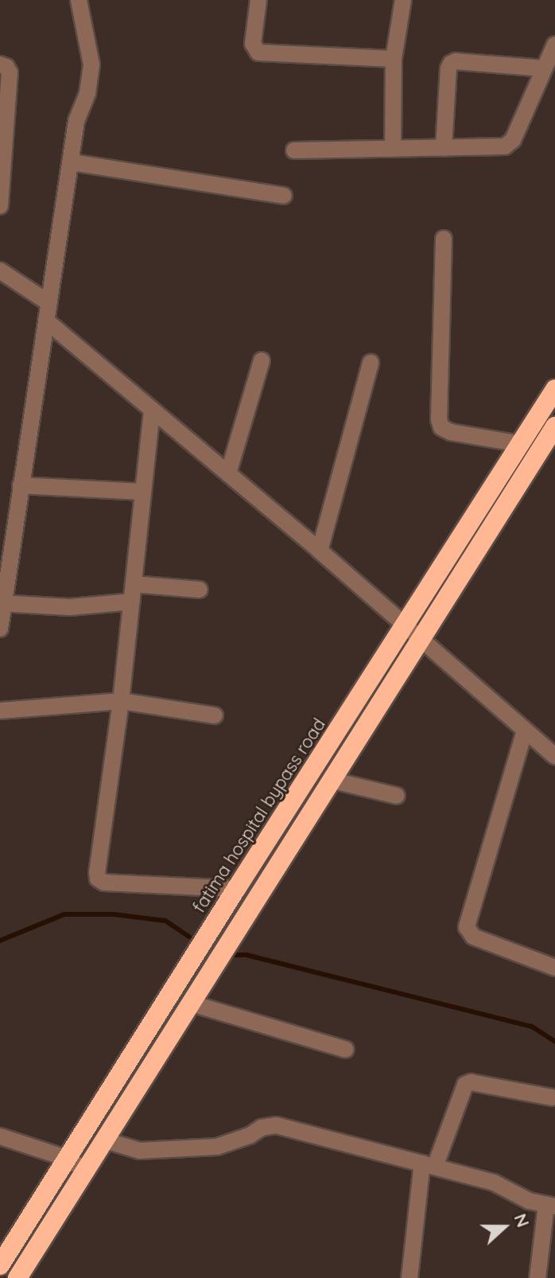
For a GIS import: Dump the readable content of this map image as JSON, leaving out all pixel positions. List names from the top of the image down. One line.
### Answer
{"streets":{"highway":["fatima hospital bypass road"]},"north":"right"}
